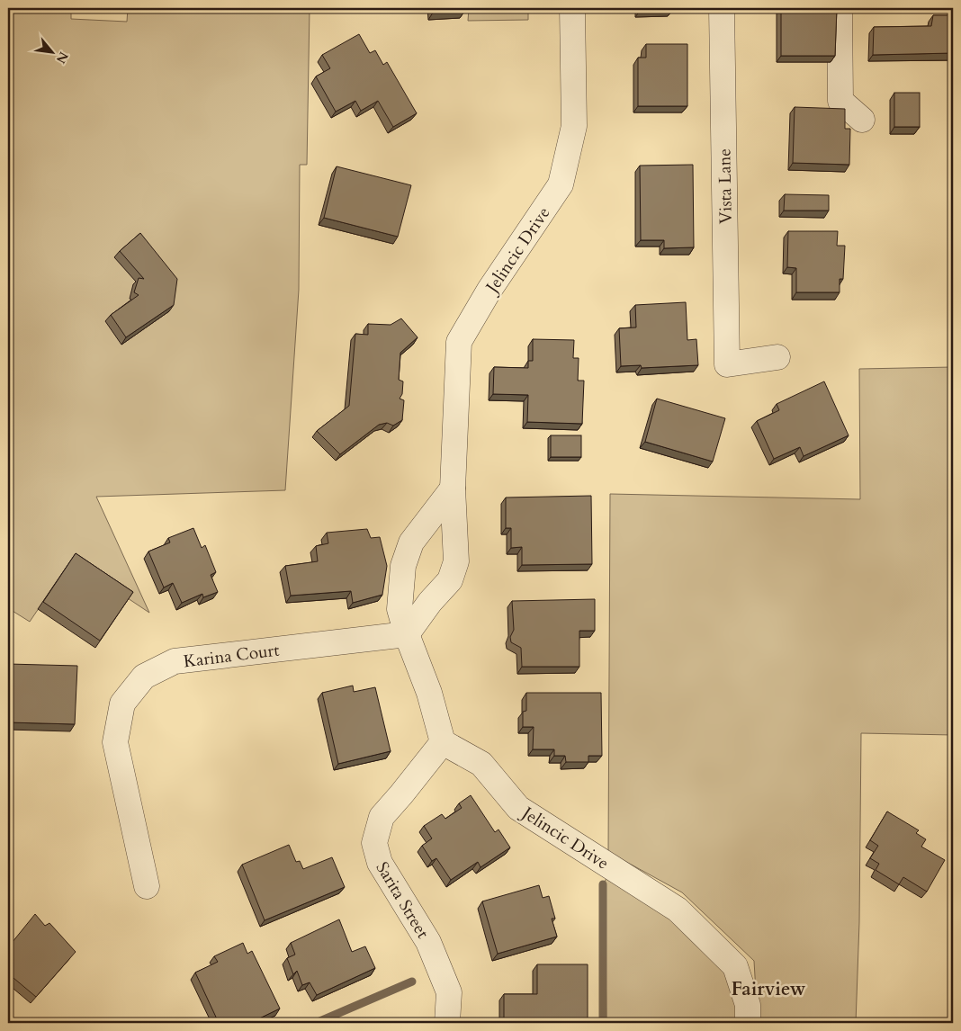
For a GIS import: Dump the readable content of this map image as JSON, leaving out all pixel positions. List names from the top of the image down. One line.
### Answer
{"streets":{"street":["Vista Lane","Jelincic Drive","Karina Court","Sarita Street"]},"crossings":[["Jelincic Drive","Karina Court"],["Jelincic Drive","Sarita Street"]],"districts":["Fairview"],"north":"bottom right"}
